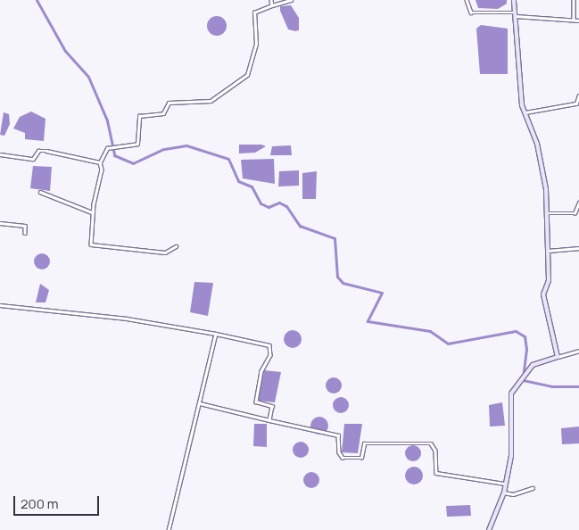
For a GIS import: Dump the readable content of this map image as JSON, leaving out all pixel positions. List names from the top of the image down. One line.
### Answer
{"scale_bar":"200 m"}
